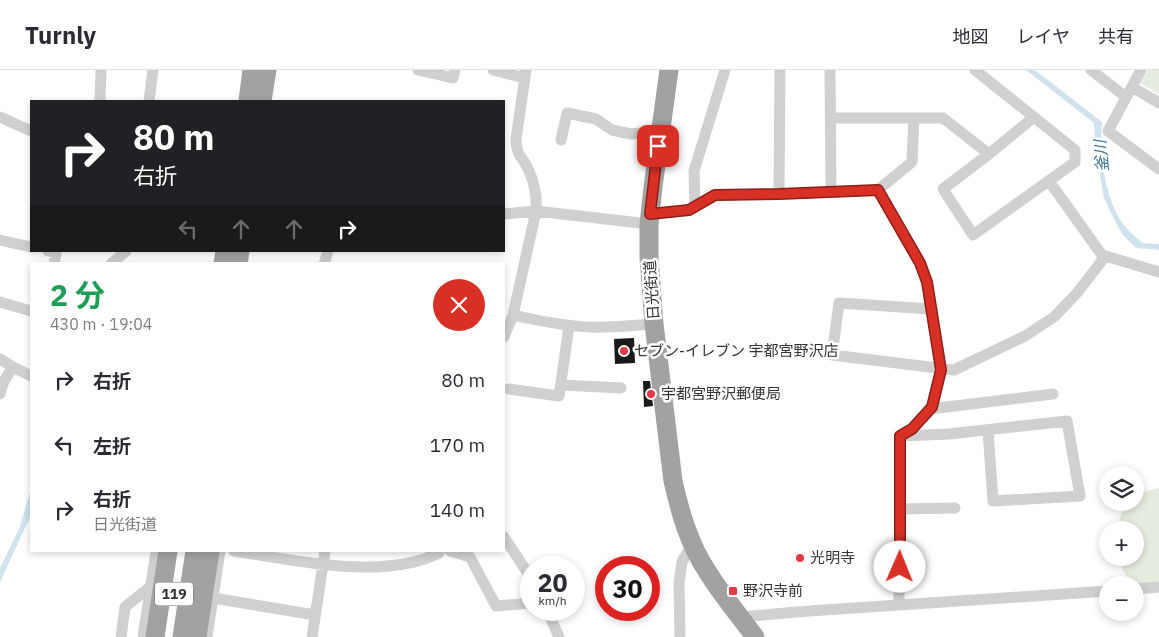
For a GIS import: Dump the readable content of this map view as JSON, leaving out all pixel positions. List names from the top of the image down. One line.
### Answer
{"streets":{"highway":["日光街道","119"]},"water":["釜川"],"places":{"other":["セブン-イレブン 宇都宮野沢店","宇都宮野沢郵便局","光明寺"],"transit":["野沢寺前"]},"page":{"header":"Turnly","nav":["地図","レイヤ","共有"],"turn":["80 m","右折"],"heading":["2 分","430 m · 19:04"],"list":[{"name":"右折","value":"80 m"},{"name":"左折","value":"170 m"},{"name":"右折","note":"日光街道","value":"140 m"}],"map_buttons":["+","−"],"speed":"20 km/h","limit":"30"}}
